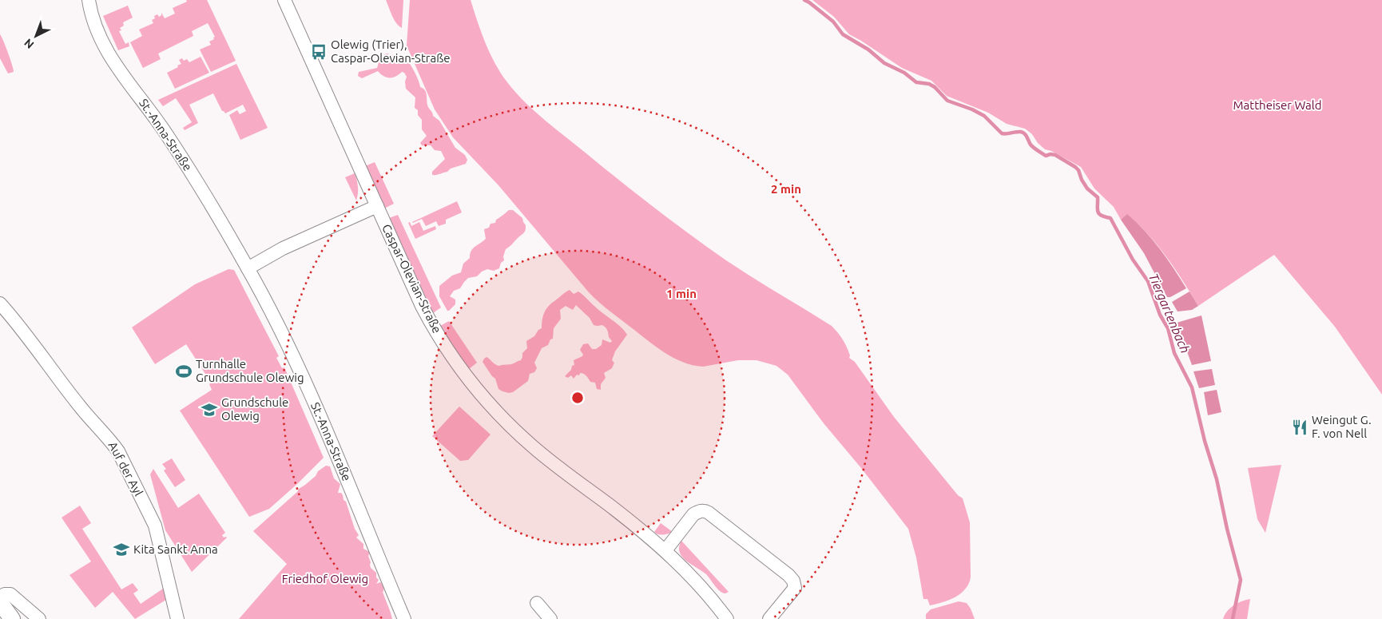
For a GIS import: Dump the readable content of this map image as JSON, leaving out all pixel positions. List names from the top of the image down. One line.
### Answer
{"streets":{"street":["St.-Anna-Straße","Caspar-Olevian-Straße","Auf der Ayl"]},"water":["Tiergartenbach"],"parks":["Mattheiser Wald","Friedhof Olewig"],"places":{"bus stop":["Olewig (Trier), Caspar-Olevian-Straße"],"sports":["Turnhalle Grundschule Olewig"],"school or university":["Grundschule Olewig","Kita Sankt Anna"],"restaurant":["Weingut G. F. von Nell"]},"north":"bottom left","rings":["2 min","1 min"]}
